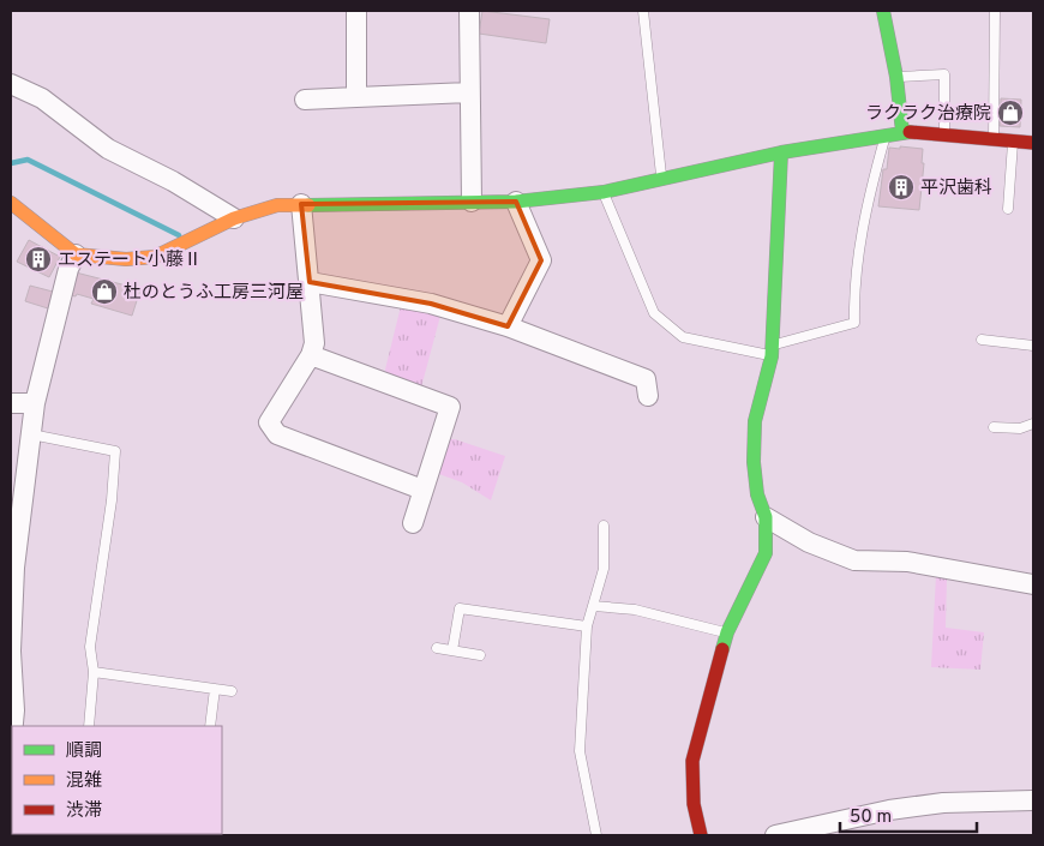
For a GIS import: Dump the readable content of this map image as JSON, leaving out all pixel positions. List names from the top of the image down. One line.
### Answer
{"places":{"shop":["ラクラク治療院","杜のとうふ工房三河屋"],"building":["平沢歯科","エステート小藤Ⅱ"]},"legend":["順調","混雑","渋滞"],"scale_bar":"50 m"}
